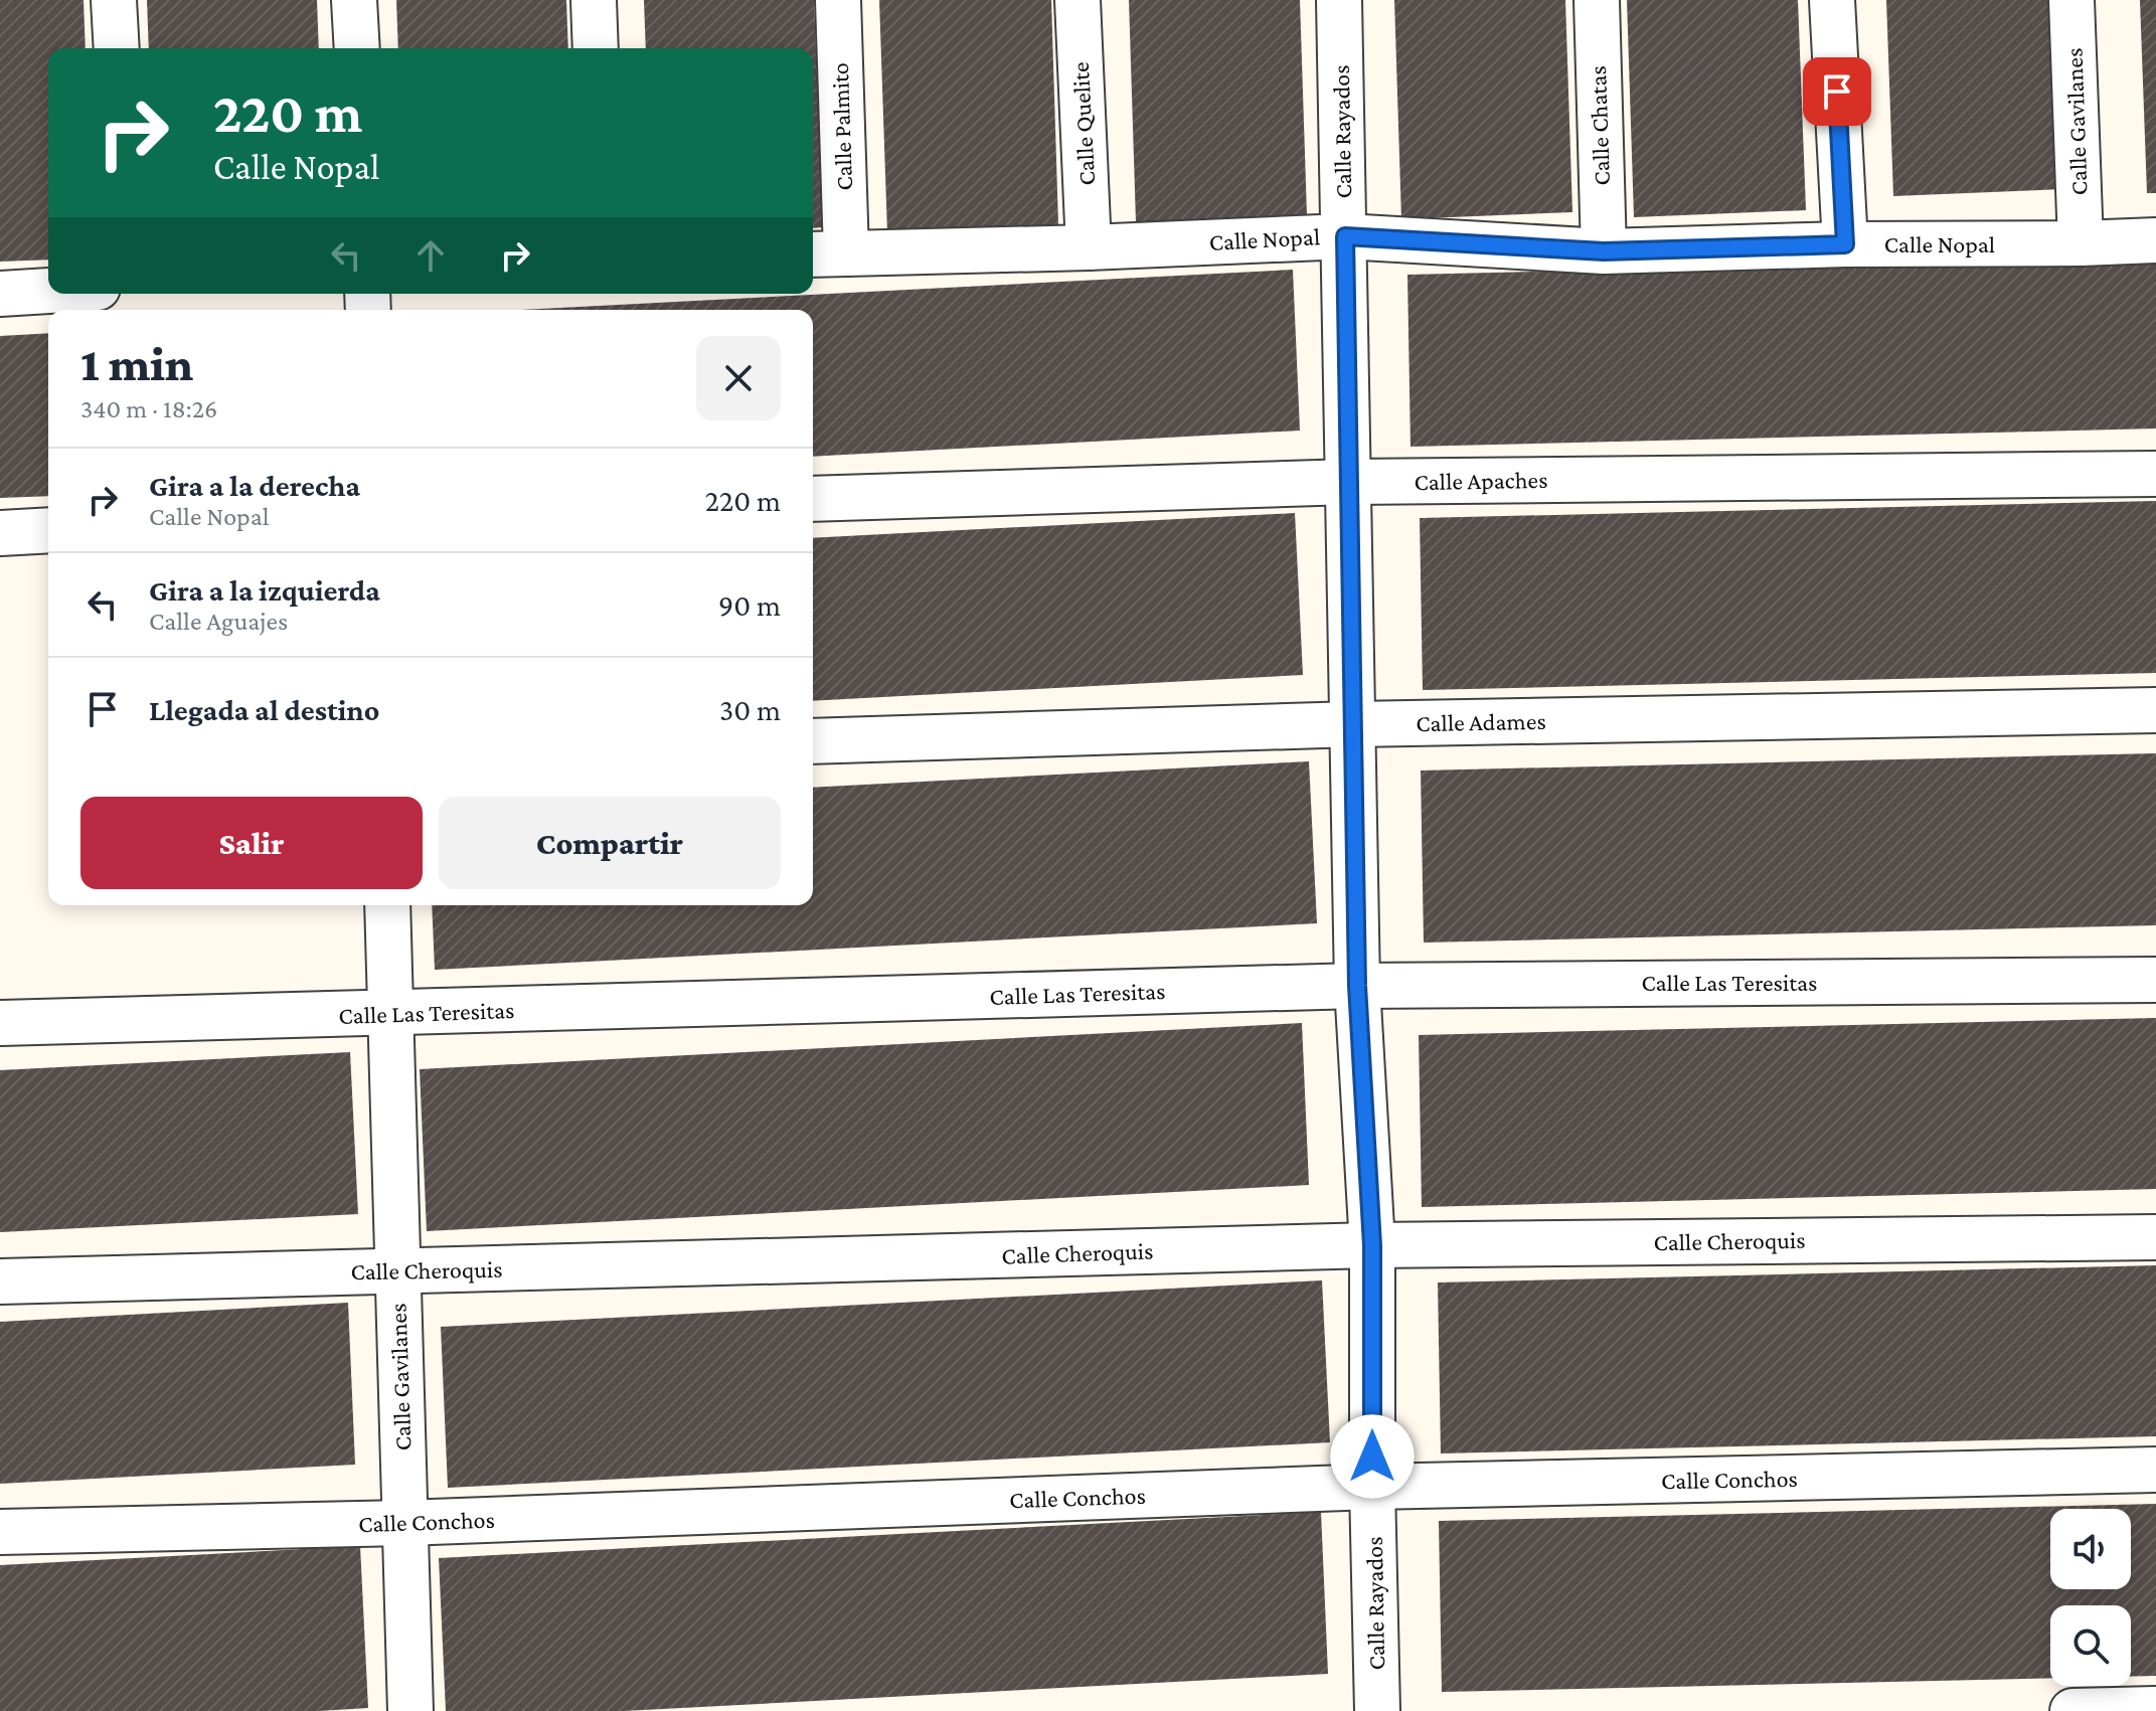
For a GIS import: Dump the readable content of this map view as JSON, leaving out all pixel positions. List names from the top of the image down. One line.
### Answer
{"streets":{"street":["Calle Gavilanes","Calle Quelite","Calle Chatas","Calle Palmito","Calle Rayados","Calle Nopal","Calle Apaches","Calle Adames","Calle Las Teresitas","Calle Cheroquis","Calle Conchos"]},"crossings":[["Calle Gavilanes","Calle Nopal"],["Calle Gavilanes","Calle Las Teresitas"],["Calle Gavilanes","Calle Cheroquis"],["Calle Gavilanes","Calle Conchos"],["Calle Quelite","Calle Nopal"],["Calle Chatas","Calle Nopal"],["Calle Palmito","Calle Nopal"],["Calle Rayados","Calle Nopal"],["Calle Rayados","Calle Apaches"],["Calle Rayados","Calle Adames"],["Calle Rayados","Calle Las Teresitas"],["Calle Rayados","Calle Cheroquis"],["Calle Rayados","Calle Conchos"]],"page":{"turn":["220 m","Calle Nopal"],"heading":["1 min","340 m · 18:26"],"list":[{"name":"Gira a la derecha","note":"Calle Nopal","value":"220 m"},{"name":"Gira a la izquierda","note":"Calle Aguajes","value":"90 m"},{"name":"Llegada al destino","value":"30 m"}],"buttons":["Salir","Compartir"]}}
